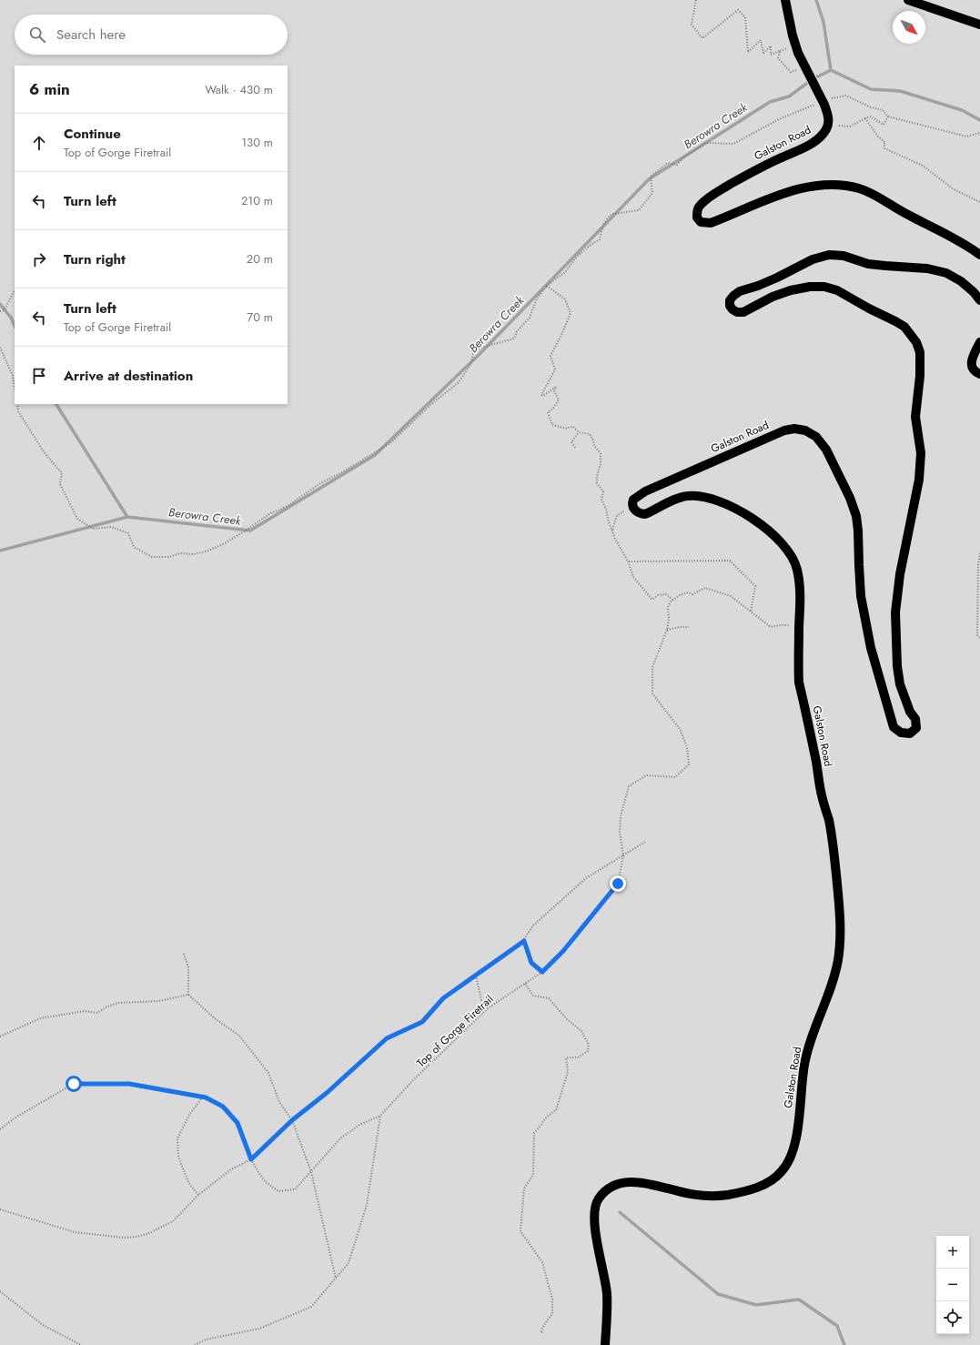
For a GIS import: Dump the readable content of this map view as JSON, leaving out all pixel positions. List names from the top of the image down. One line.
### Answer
{"streets":{"main road":["Galston Road"],"path":["Top of Gorge Firetrail"]},"water":["Berowra Creek"],"north":"bottom right","page":{"search":"Search here","heading":["6 min","Walk · 430 m"],"list":[["Continue","Top of Gorge Firetrail","130 m"],["Turn left","210 m"],["Turn right","20 m"],["Turn left","Top of Gorge Firetrail","70 m"],"Arrive at destination"],"map_buttons":["+","−"]}}
